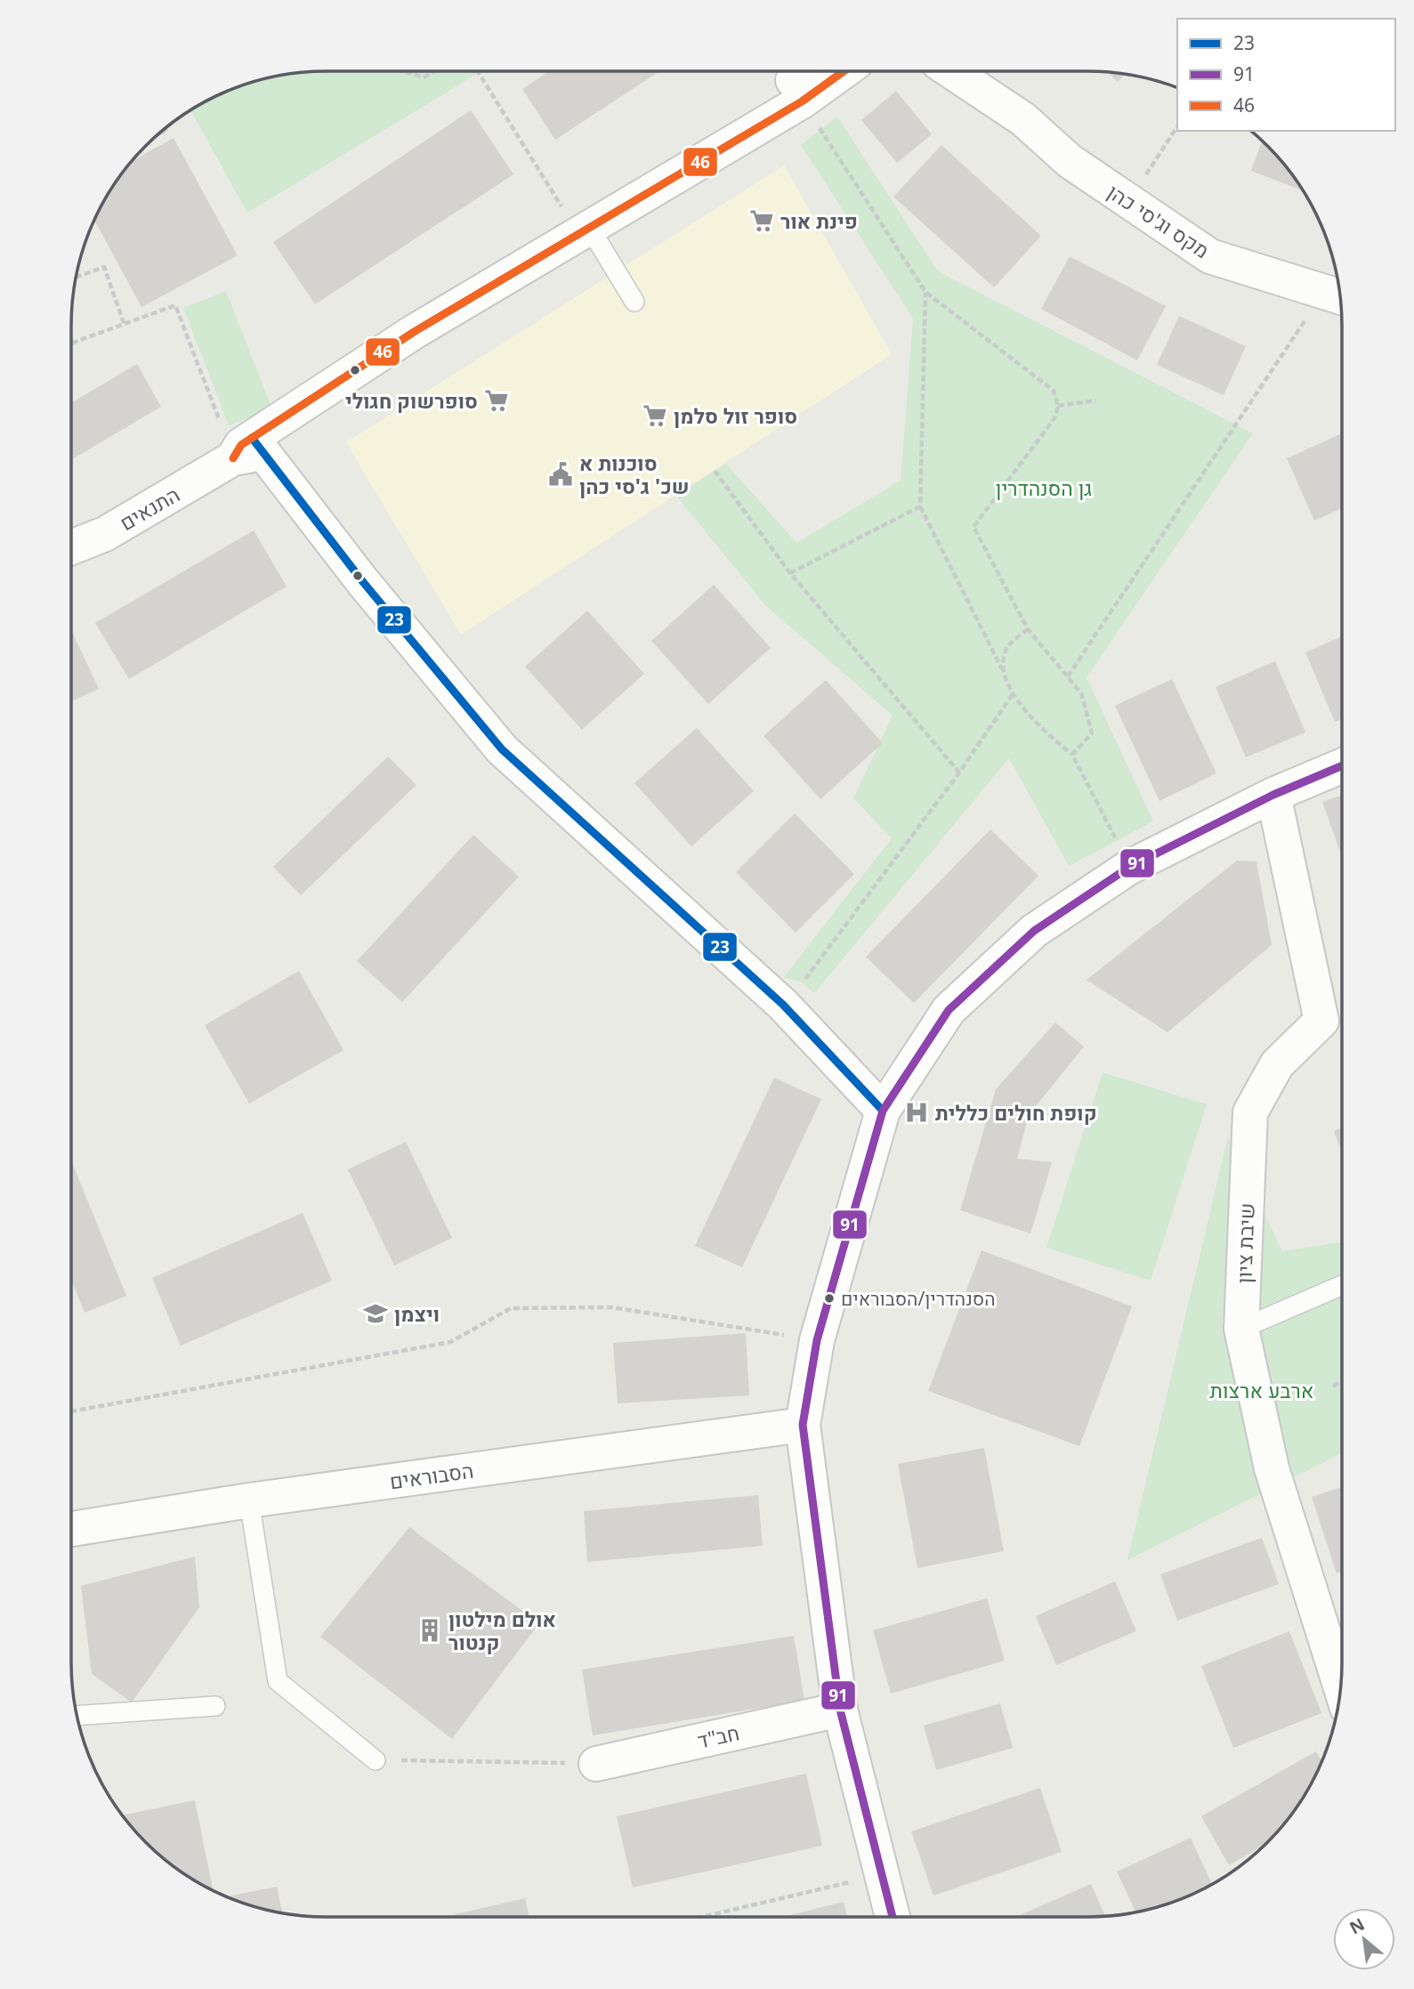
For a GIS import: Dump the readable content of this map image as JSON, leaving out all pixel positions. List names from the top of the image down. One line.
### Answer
{"streets":{"street":["מקס וג'סי כהן","התנאים","שיבת ציון","הסבוראים","חב\"ד"]},"parks":["גן הסנהדרין","ארבע ארצות"],"places":{"supermarket":["פינת אור","סופרשוק חגולי","סופר זול סלמן"],"public building":["סוכנות א שכ' ג'סי כהן"],"hospital":["קופת חולים כללית"],"other":["הסנהדרין/הסבוראים"],"school or university":["ויצמן"],"building":["אולם מילטון קנטור"]},"lines":["transit line 46","transit line 23","transit line 91"],"legend":["23","91","46"],"north":"top left"}
